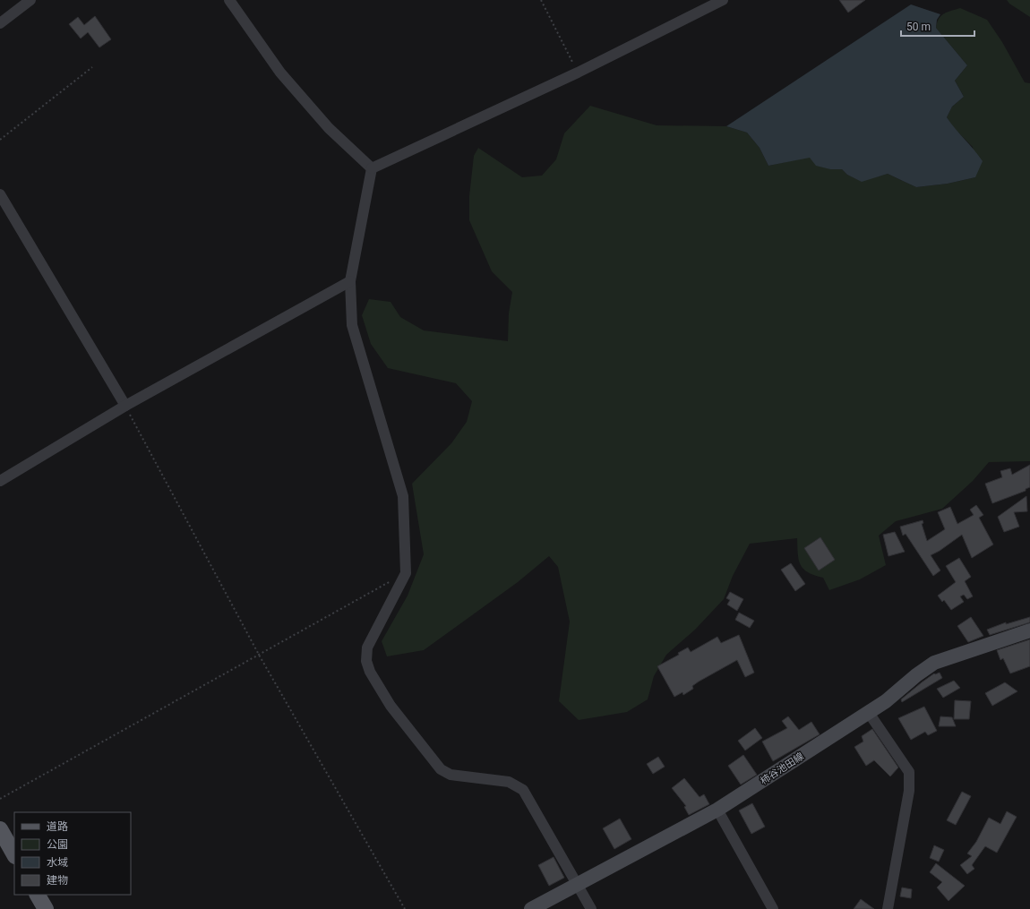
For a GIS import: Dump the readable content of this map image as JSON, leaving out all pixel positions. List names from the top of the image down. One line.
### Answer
{"streets":{"main road":["柿谷池田線"]},"legend":["道路","公園","水域","建物"],"scale_bar":"50 m"}
